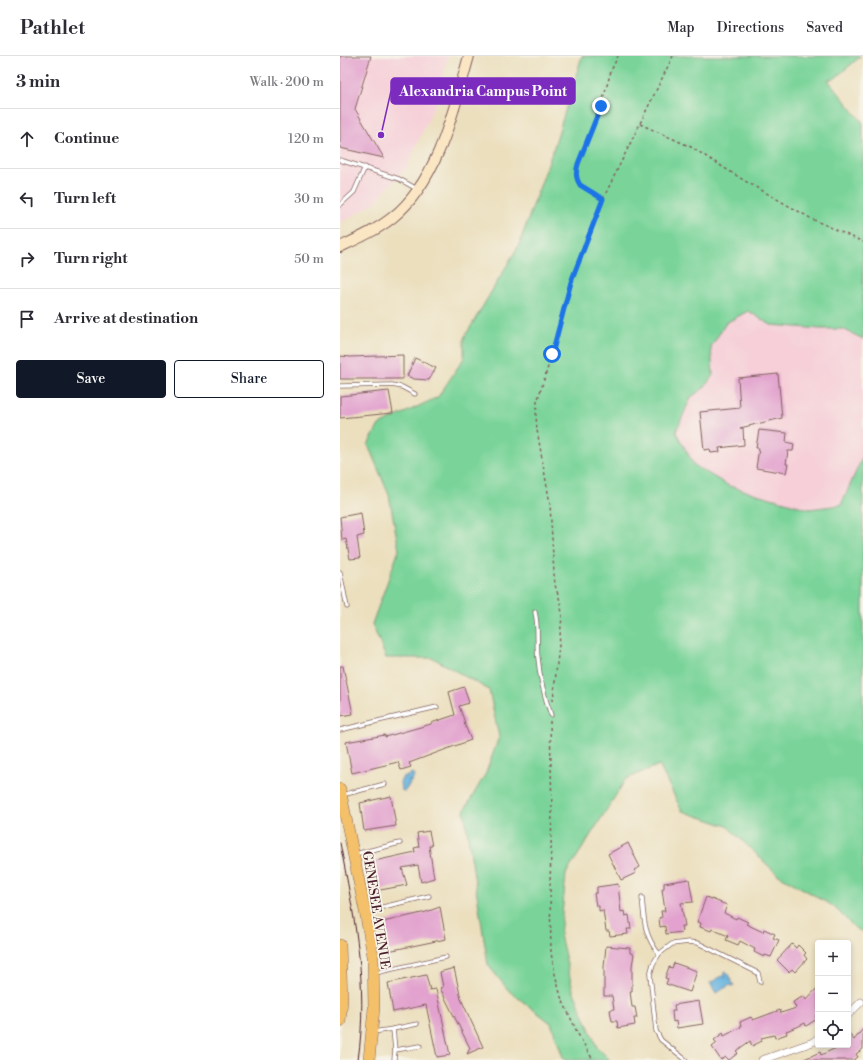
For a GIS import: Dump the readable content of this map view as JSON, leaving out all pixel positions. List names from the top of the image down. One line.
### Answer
{"streets":{"main road":["GENESEE AVENUE"]},"places":["Alexandria Campus Point"],"page":{"header":"Pathlet","nav":["Map","Directions","Saved"],"heading":["3 min","Walk · 200 m"],"list":[["Continue","120 m"],["Turn left","30 m"],["Turn right","50 m"],"Arrive at destination"],"buttons":["Save","Share"],"map_buttons":["+","−"]}}
